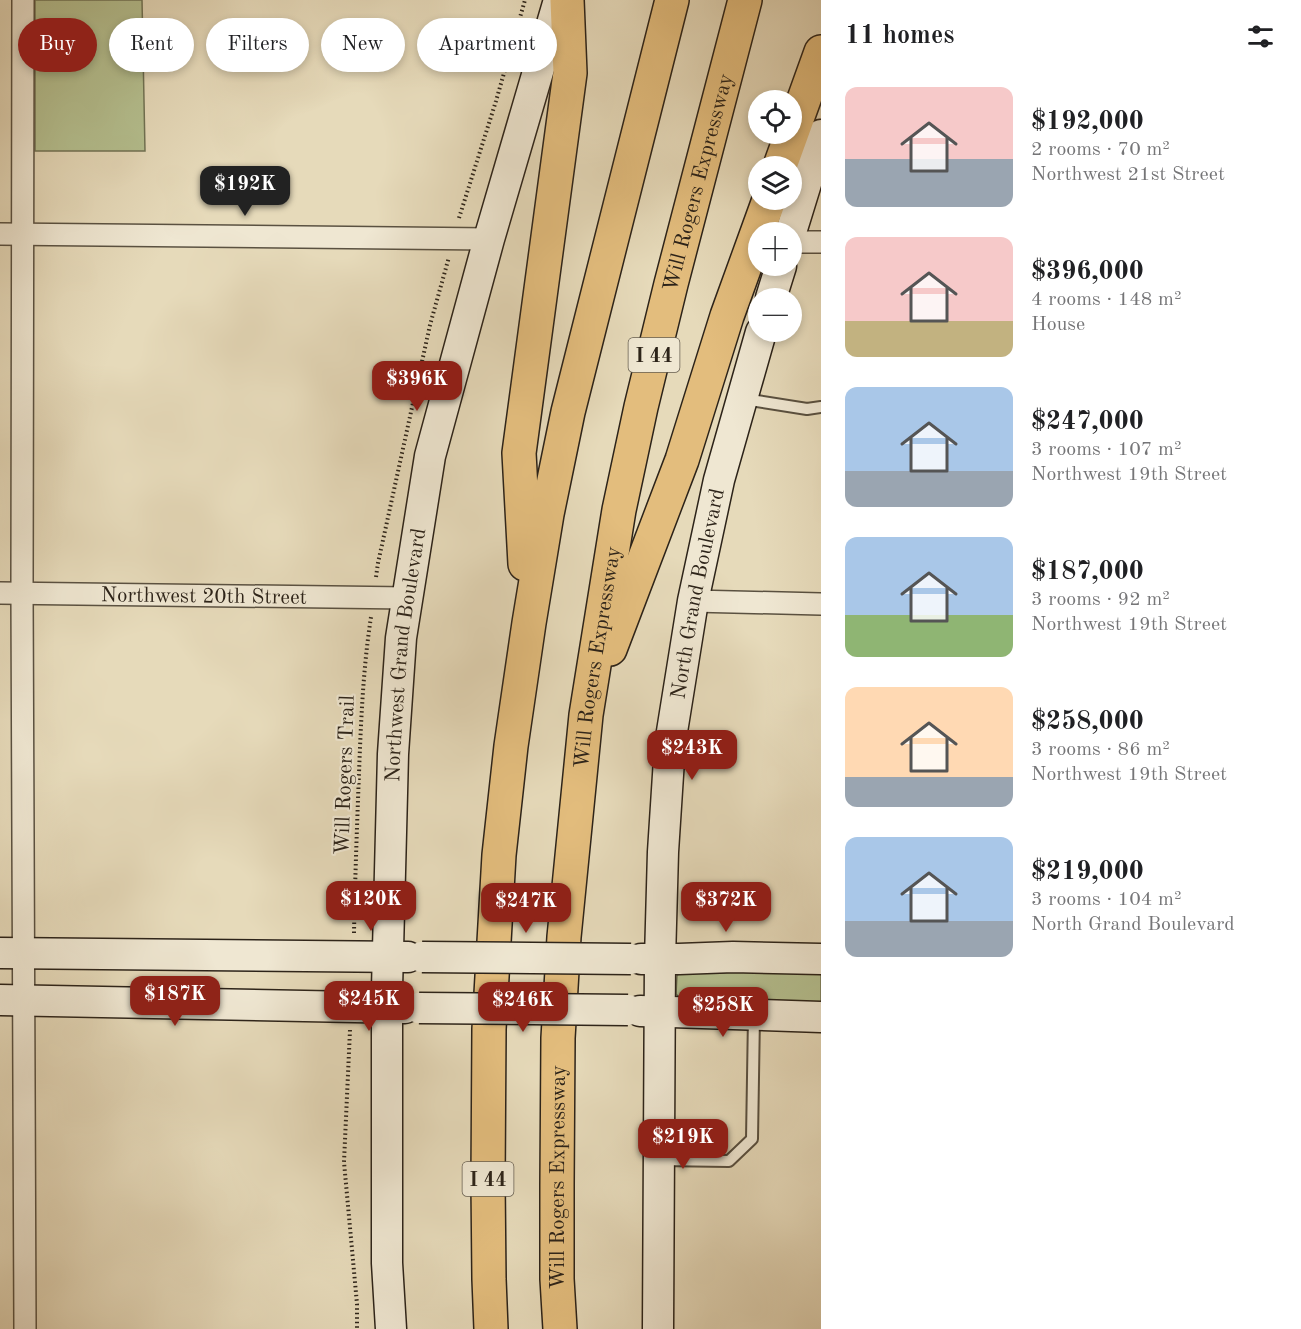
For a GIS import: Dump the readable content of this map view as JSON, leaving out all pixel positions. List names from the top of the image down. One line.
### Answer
{"streets":{"highway":["Will Rogers Expressway","I 44"],"main road":["North Grand Boulevard","Northwest Grand Boulevard"],"street":["Northwest 20th Street"],"path":["Will Rogers Trail"]},"crossings":[["Northwest 20th Street","Northwest Grand Boulevard"]],"page":{"heading":"11 homes","chip":["Buy","Rent","Filters","New","Apartment"],"list":[{"name":"$192,000","note":"2 rooms · 70 m² · Northwest 21st Street"},{"name":"$396,000","note":"4 rooms · 148 m² · House"},{"name":"$247,000","note":"3 rooms · 107 m² · Northwest 19th Street"},{"name":"$187,000","note":"3 rooms · 92 m² · Northwest 19th Street"},{"name":"$258,000","note":"3 rooms · 86 m² · Northwest 19th Street"},{"name":"$219,000","note":"3 rooms · 104 m² · North Grand Boulevard"}],"map_buttons":["+","−"],"price":["$192K","$396K","$243K","$120K","$372K","$247K","$187K","$245K","$246K","$258K","$219K"]}}
